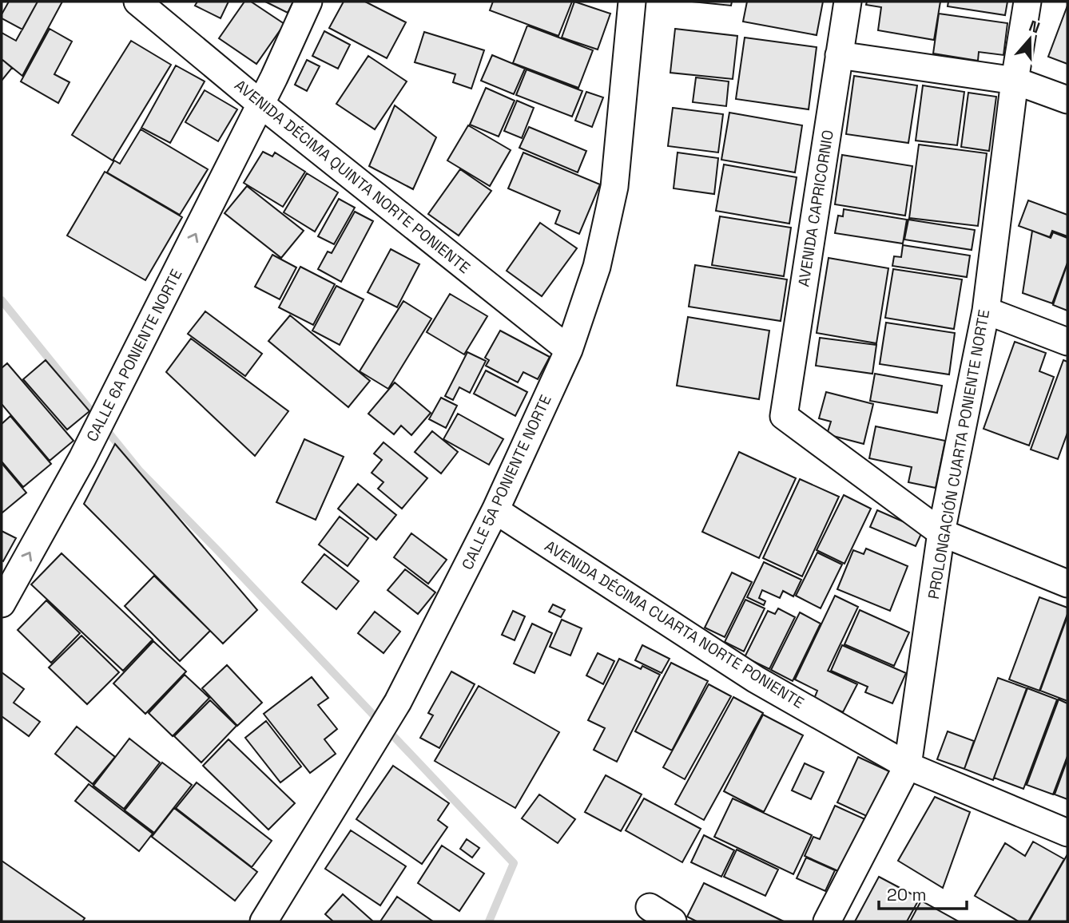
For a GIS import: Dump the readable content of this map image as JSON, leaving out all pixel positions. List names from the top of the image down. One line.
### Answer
{"streets":{"street":["AVENIDA DÉCIMA QUINTA NORTE PONIENTE","AVENIDA CAPRICORNIO","CALLE 6A PONIENTE NORTE","PROLONGACIÓN CUARTA PONIENTE NORTE","CALLE 5A PONIENTE NORTE","AVENIDA DÉCIMA CUARTA NORTE PONIENTE"]},"crossings":[["AVENIDA DÉCIMA QUINTA NORTE PONIENTE","CALLE 6A PONIENTE NORTE"],["AVENIDA DÉCIMA QUINTA NORTE PONIENTE","CALLE 5A PONIENTE NORTE"],["AVENIDA CAPRICORNIO","PROLONGACIÓN CUARTA PONIENTE NORTE"],["PROLONGACIÓN CUARTA PONIENTE NORTE","AVENIDA DÉCIMA CUARTA NORTE PONIENTE"],["CALLE 5A PONIENTE NORTE","AVENIDA DÉCIMA CUARTA NORTE PONIENTE"]],"one_way":["CALLE 6A PONIENTE NORTE"],"scale_bar":"20 m","north":"top"}
